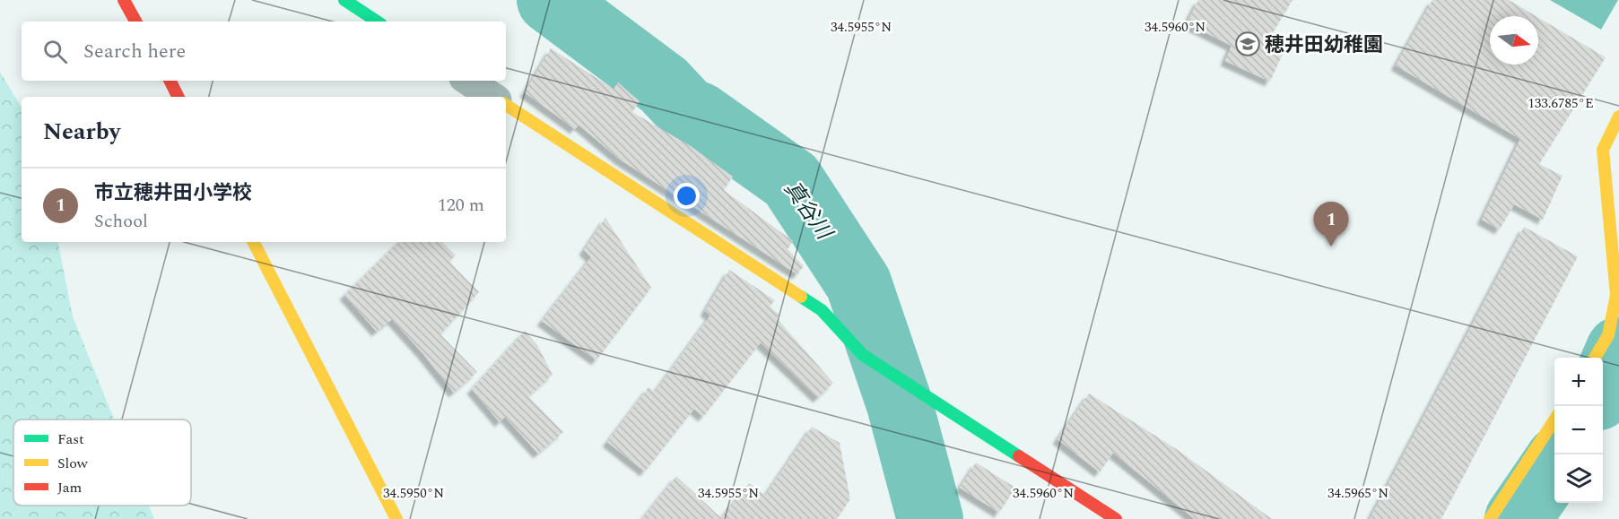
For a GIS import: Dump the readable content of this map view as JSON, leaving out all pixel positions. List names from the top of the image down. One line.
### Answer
{"water":["真谷川"],"places":{"school or university":["穂井田幼稚園"]},"legend":["Fast","Slow","Jam"],"north":"right","page":{"search":"Search here","heading":"Nearby","list":[{"mark":"1","name":"市立穂井田小学校","note":"School","value":"120 m"}],"pins":"1","map_buttons":["+","−"]},"coordinates":["34.5955°N","34.5960°N","133.6785°E","34.5950°N","34.5965°N"]}
